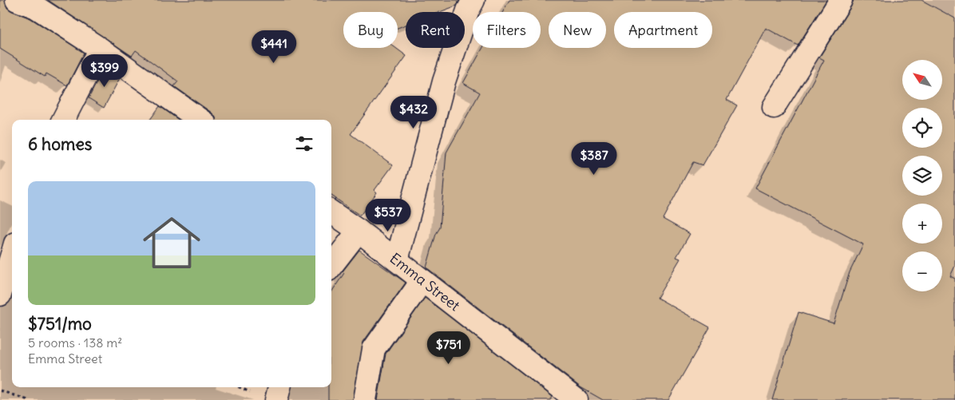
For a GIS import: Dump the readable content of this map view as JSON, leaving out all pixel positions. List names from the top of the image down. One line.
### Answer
{"streets":{"street":["Emma Street"]},"north":"top left","page":{"chip":["Buy","Rent","Filters","New","Apartment"],"price":["$441","$399","$432","$387","$537","$751"],"map_buttons":["+","−"],"heading":"6 homes","list":[{"name":"$751/mo","note":"5 rooms · 138 m² · Emma Street"}]}}
